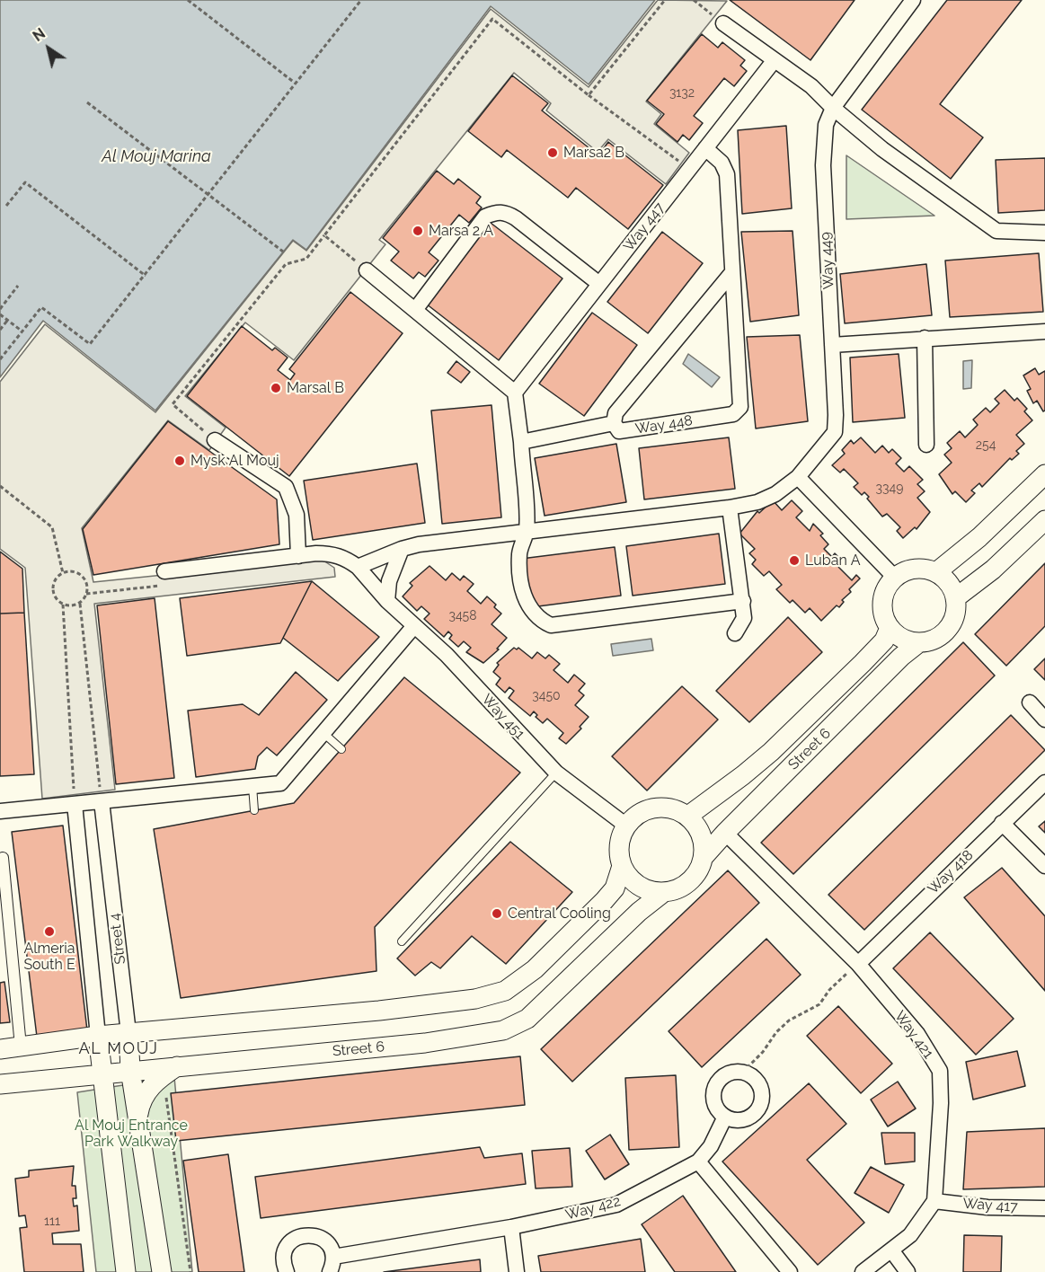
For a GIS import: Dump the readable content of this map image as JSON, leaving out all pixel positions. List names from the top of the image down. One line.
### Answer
{"streets":{"street":["Way 447","Way 449","Way 448","Way 451","Street 6","Way 418","Street 4","Way 421","Way 417","Way 422"]},"crossings":[["Way 447","Way 448"],["Way 449","Way 451"],["Way 451","Street 6"],["Street 6","Street 4"],["Street 6","Way 421"],["Way 418","Way 421"],["Way 421","Way 417"]],"districts":["AL MOUJ"],"water":["Al Mouj Marina"],"parks":["Al Mouj Entrance Park Walkway"],"places":["Marsa2 B","Marsa 2 A","Marsal B","Mysk Al Mouj","Luban A","Central Cooling","Almeria South E"],"house_numbers":["3132","254","3349","3458","3450","111"],"north":"top left"}
